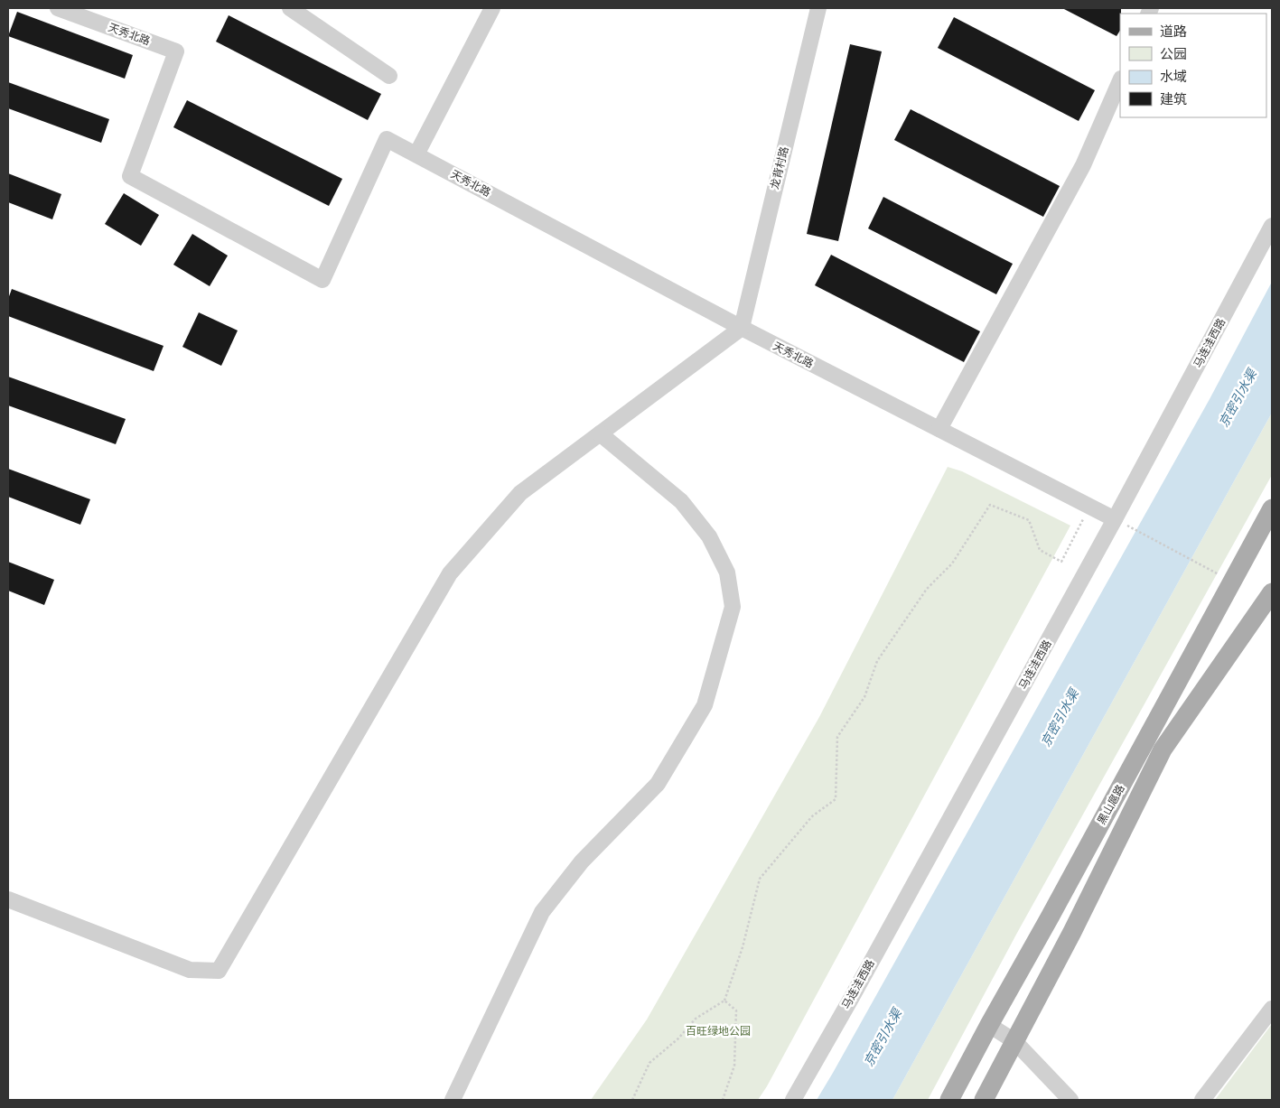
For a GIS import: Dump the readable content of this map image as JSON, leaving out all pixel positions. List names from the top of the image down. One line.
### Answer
{"streets":{"main road":["黑山扈路"],"street":["天秀北路","龙背村路","马连洼西路"]},"crossings":[["天秀北路","龙背村路"],["天秀北路","马连洼西路"]],"water":["京密引水渠"],"parks":["百旺绿地公园"],"legend":["道路","公园","水域","建筑"]}
